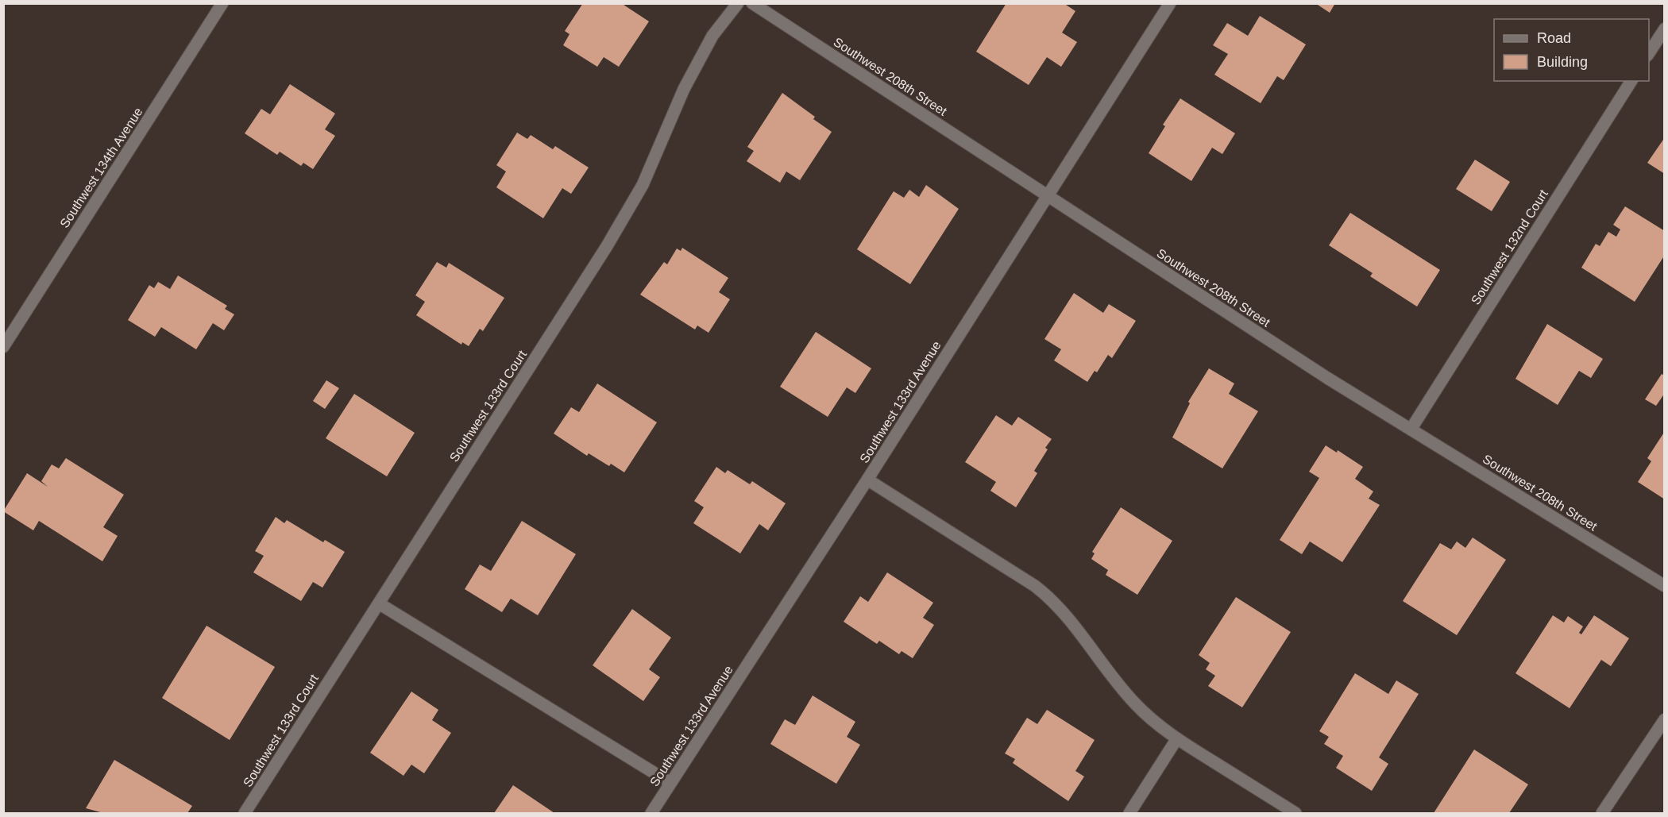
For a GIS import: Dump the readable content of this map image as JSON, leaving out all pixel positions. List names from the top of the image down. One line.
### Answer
{"streets":{"street":["Southwest 208th Street","Southwest 134th Avenue","Southwest 132nd Court","Southwest 133rd Avenue","Southwest 133rd Court"]},"crossings":[["Southwest 208th Street","Southwest 132nd Court"],["Southwest 208th Street","Southwest 133rd Avenue"]],"legend":["Road","Building"]}
